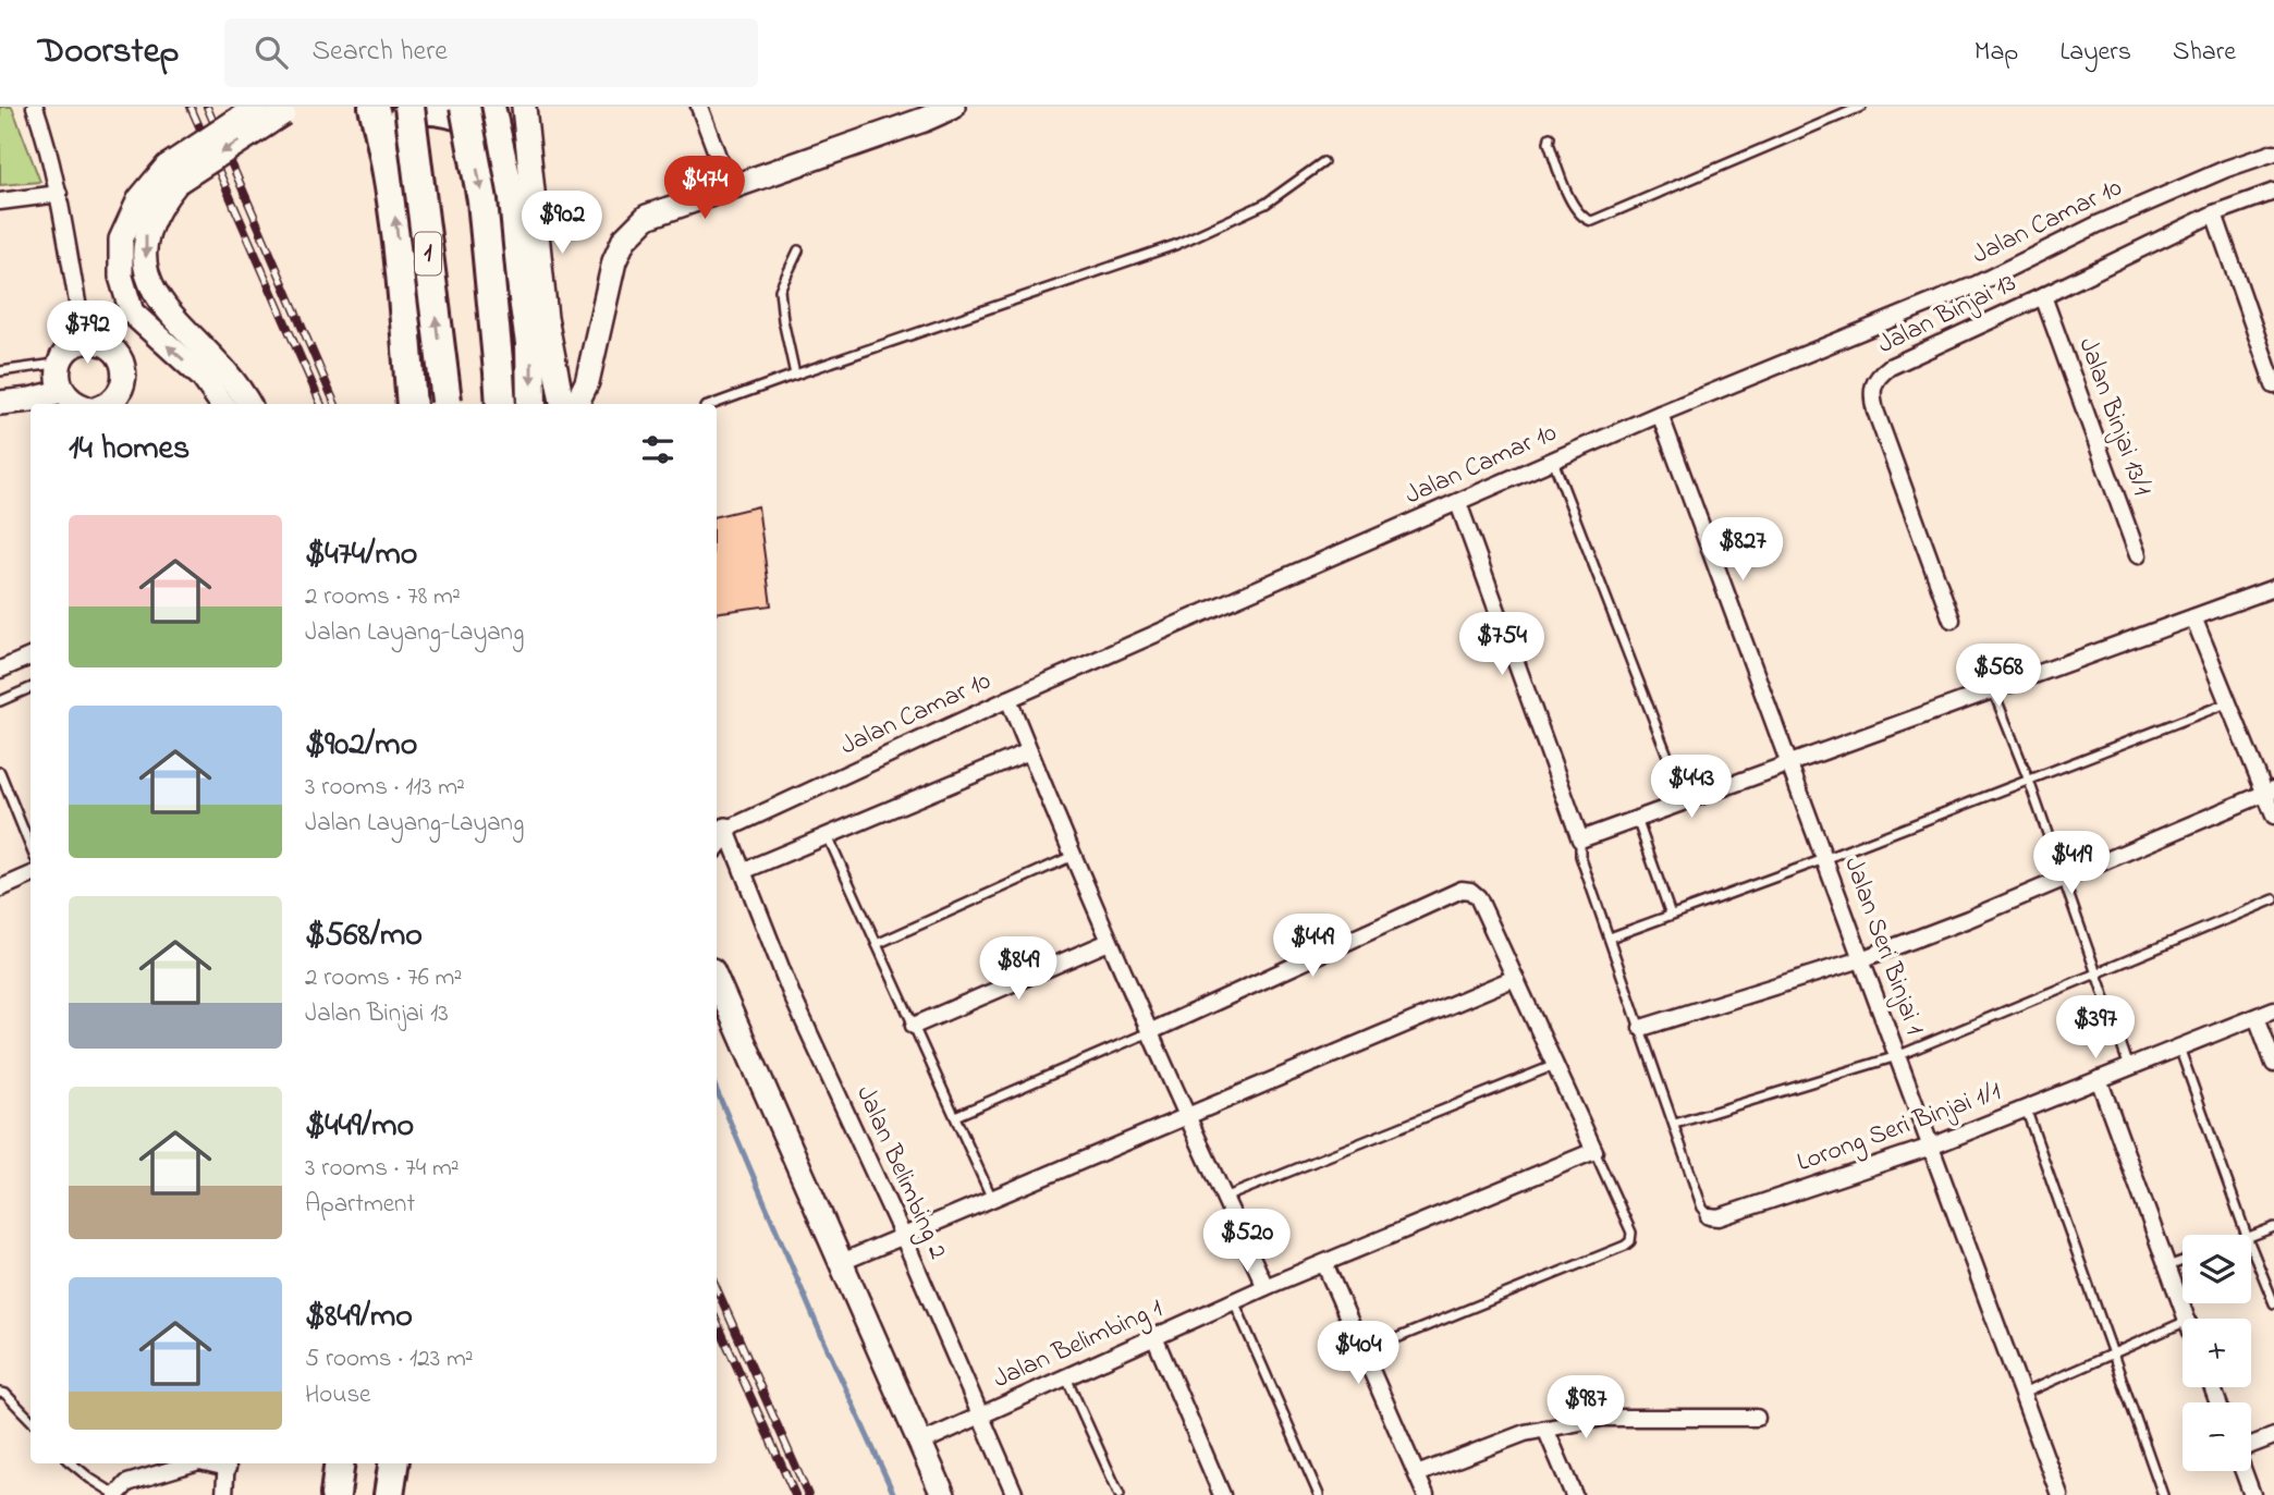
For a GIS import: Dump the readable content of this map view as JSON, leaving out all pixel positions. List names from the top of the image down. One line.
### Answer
{"streets":{"highway":["1"],"street":["Jalan Camar 10","Jalan Binjai 13","Jalan Binjai 13/1","Jalan Seri Binjai 1","Lorong Seri Binjai 1/1","Jalan Belimbing 2","Jalan Belimbing 1"]},"crossings":[["Jalan Camar 10","Jalan Seri Binjai 1"],["Jalan Camar 10","Jalan Belimbing 2"],["Jalan Binjai 13","Jalan Binjai 13/1"],["Jalan Seri Binjai 1","Lorong Seri Binjai 1/1"],["Jalan Belimbing 2","Jalan Belimbing 1"]],"page":{"header":"Doorstep","search":"Search here","nav":["Map","Layers","Share"],"price":["$474","$902","$792","$827","$754","$568","$443","$419","$449","$849","$397","$520","$404","$987"],"heading":"14 homes","list":[{"name":"$474/mo","note":"2 rooms · 78 m² · Jalan Layang-Layang"},{"name":"$902/mo","note":"3 rooms · 113 m² · Jalan Layang-Layang"},{"name":"$568/mo","note":"2 rooms · 76 m² · Jalan Binjai 13"},{"name":"$449/mo","note":"3 rooms · 74 m² · Apartment"},{"name":"$849/mo","note":"5 rooms · 123 m² · House"}],"map_buttons":["+","−"]}}
